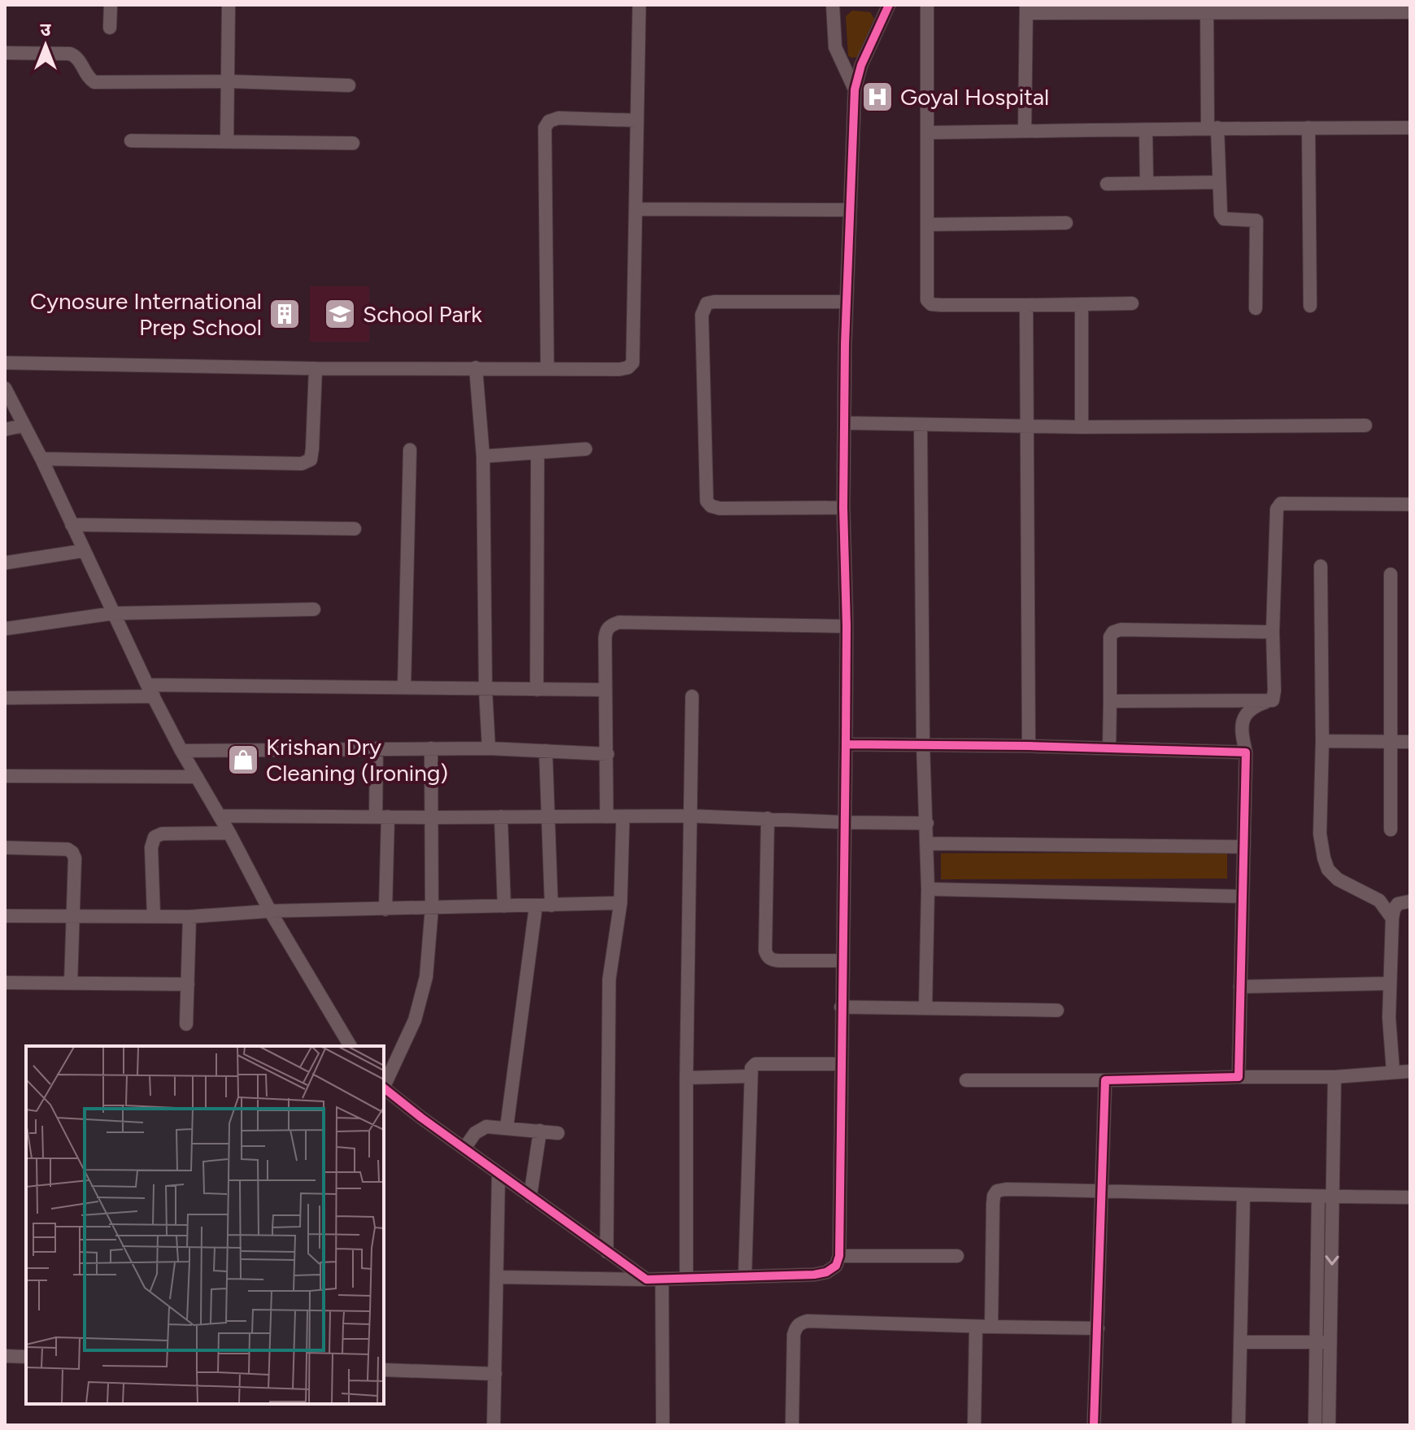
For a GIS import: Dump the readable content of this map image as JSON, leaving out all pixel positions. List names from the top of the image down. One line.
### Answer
{"places":{"hospital":["Goyal Hospital"],"building":["Cynosure International Prep School"],"school or university":["School Park"],"shop":["Krishan Dry Cleaning (Ironing)"]},"north":"top"}
